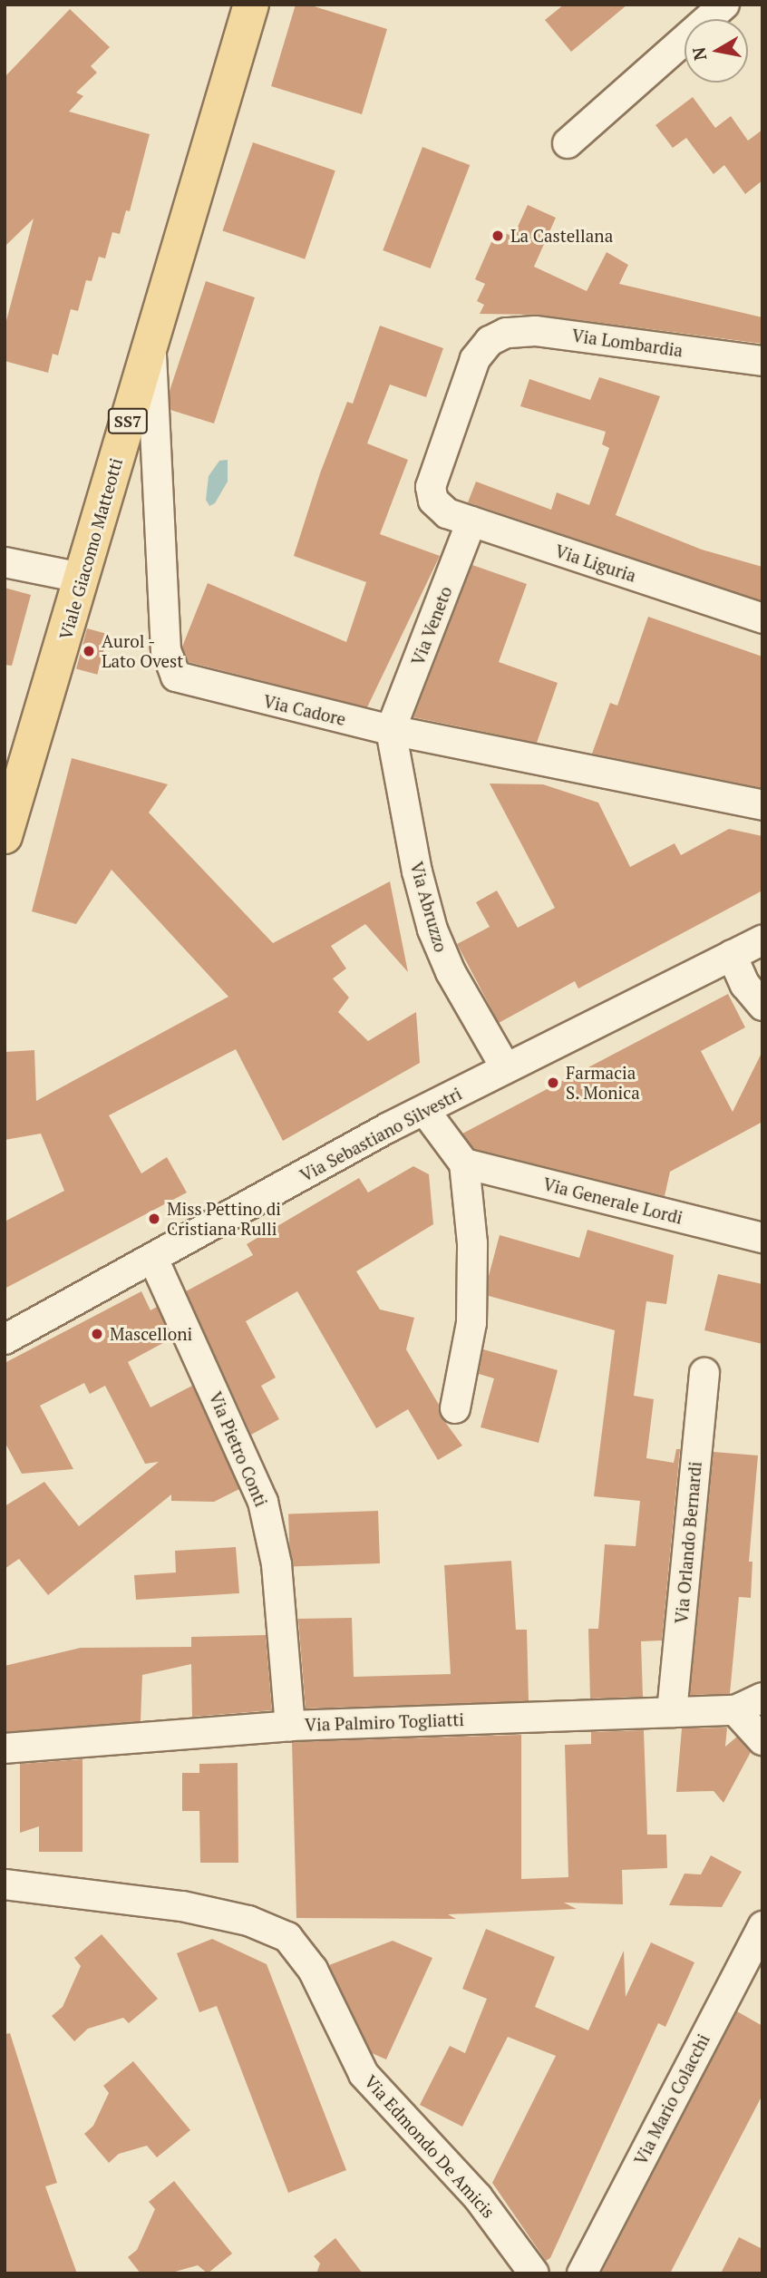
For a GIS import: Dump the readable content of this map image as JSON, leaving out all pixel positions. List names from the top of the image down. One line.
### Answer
{"streets":{"main road":["SS7","Viale Giacomo Matteotti"],"street":["Via Lombardia","Via Liguria","Via Veneto","Via Cadore","Via Abruzzo","Via Sebastiano Silvestri","Via Generale Lordi","Via Pietro Conti","Via Orlando Bernardi","Via Palmiro Togliatti","Via Mario Colacchi","Via Edmondo De Amicis"]},"crossings":[["Via Lombardia","Via Liguria"],["Viale Giacomo Matteotti","Via Cadore"],["Via Liguria","Via Veneto"],["Via Veneto","Via Cadore"],["Via Veneto","Via Abruzzo"],["Via Cadore","Via Abruzzo"],["Via Abruzzo","Via Sebastiano Silvestri"],["Via Sebastiano Silvestri","Via Pietro Conti"],["Via Pietro Conti","Via Palmiro Togliatti"],["Via Orlando Bernardi","Via Palmiro Togliatti"]],"places":["La Castellana","Aurol - Lato Ovest","Farmacia S. Monica","Miss Pettino di Cristiana Rulli","Mascelloni"],"north":"left"}
